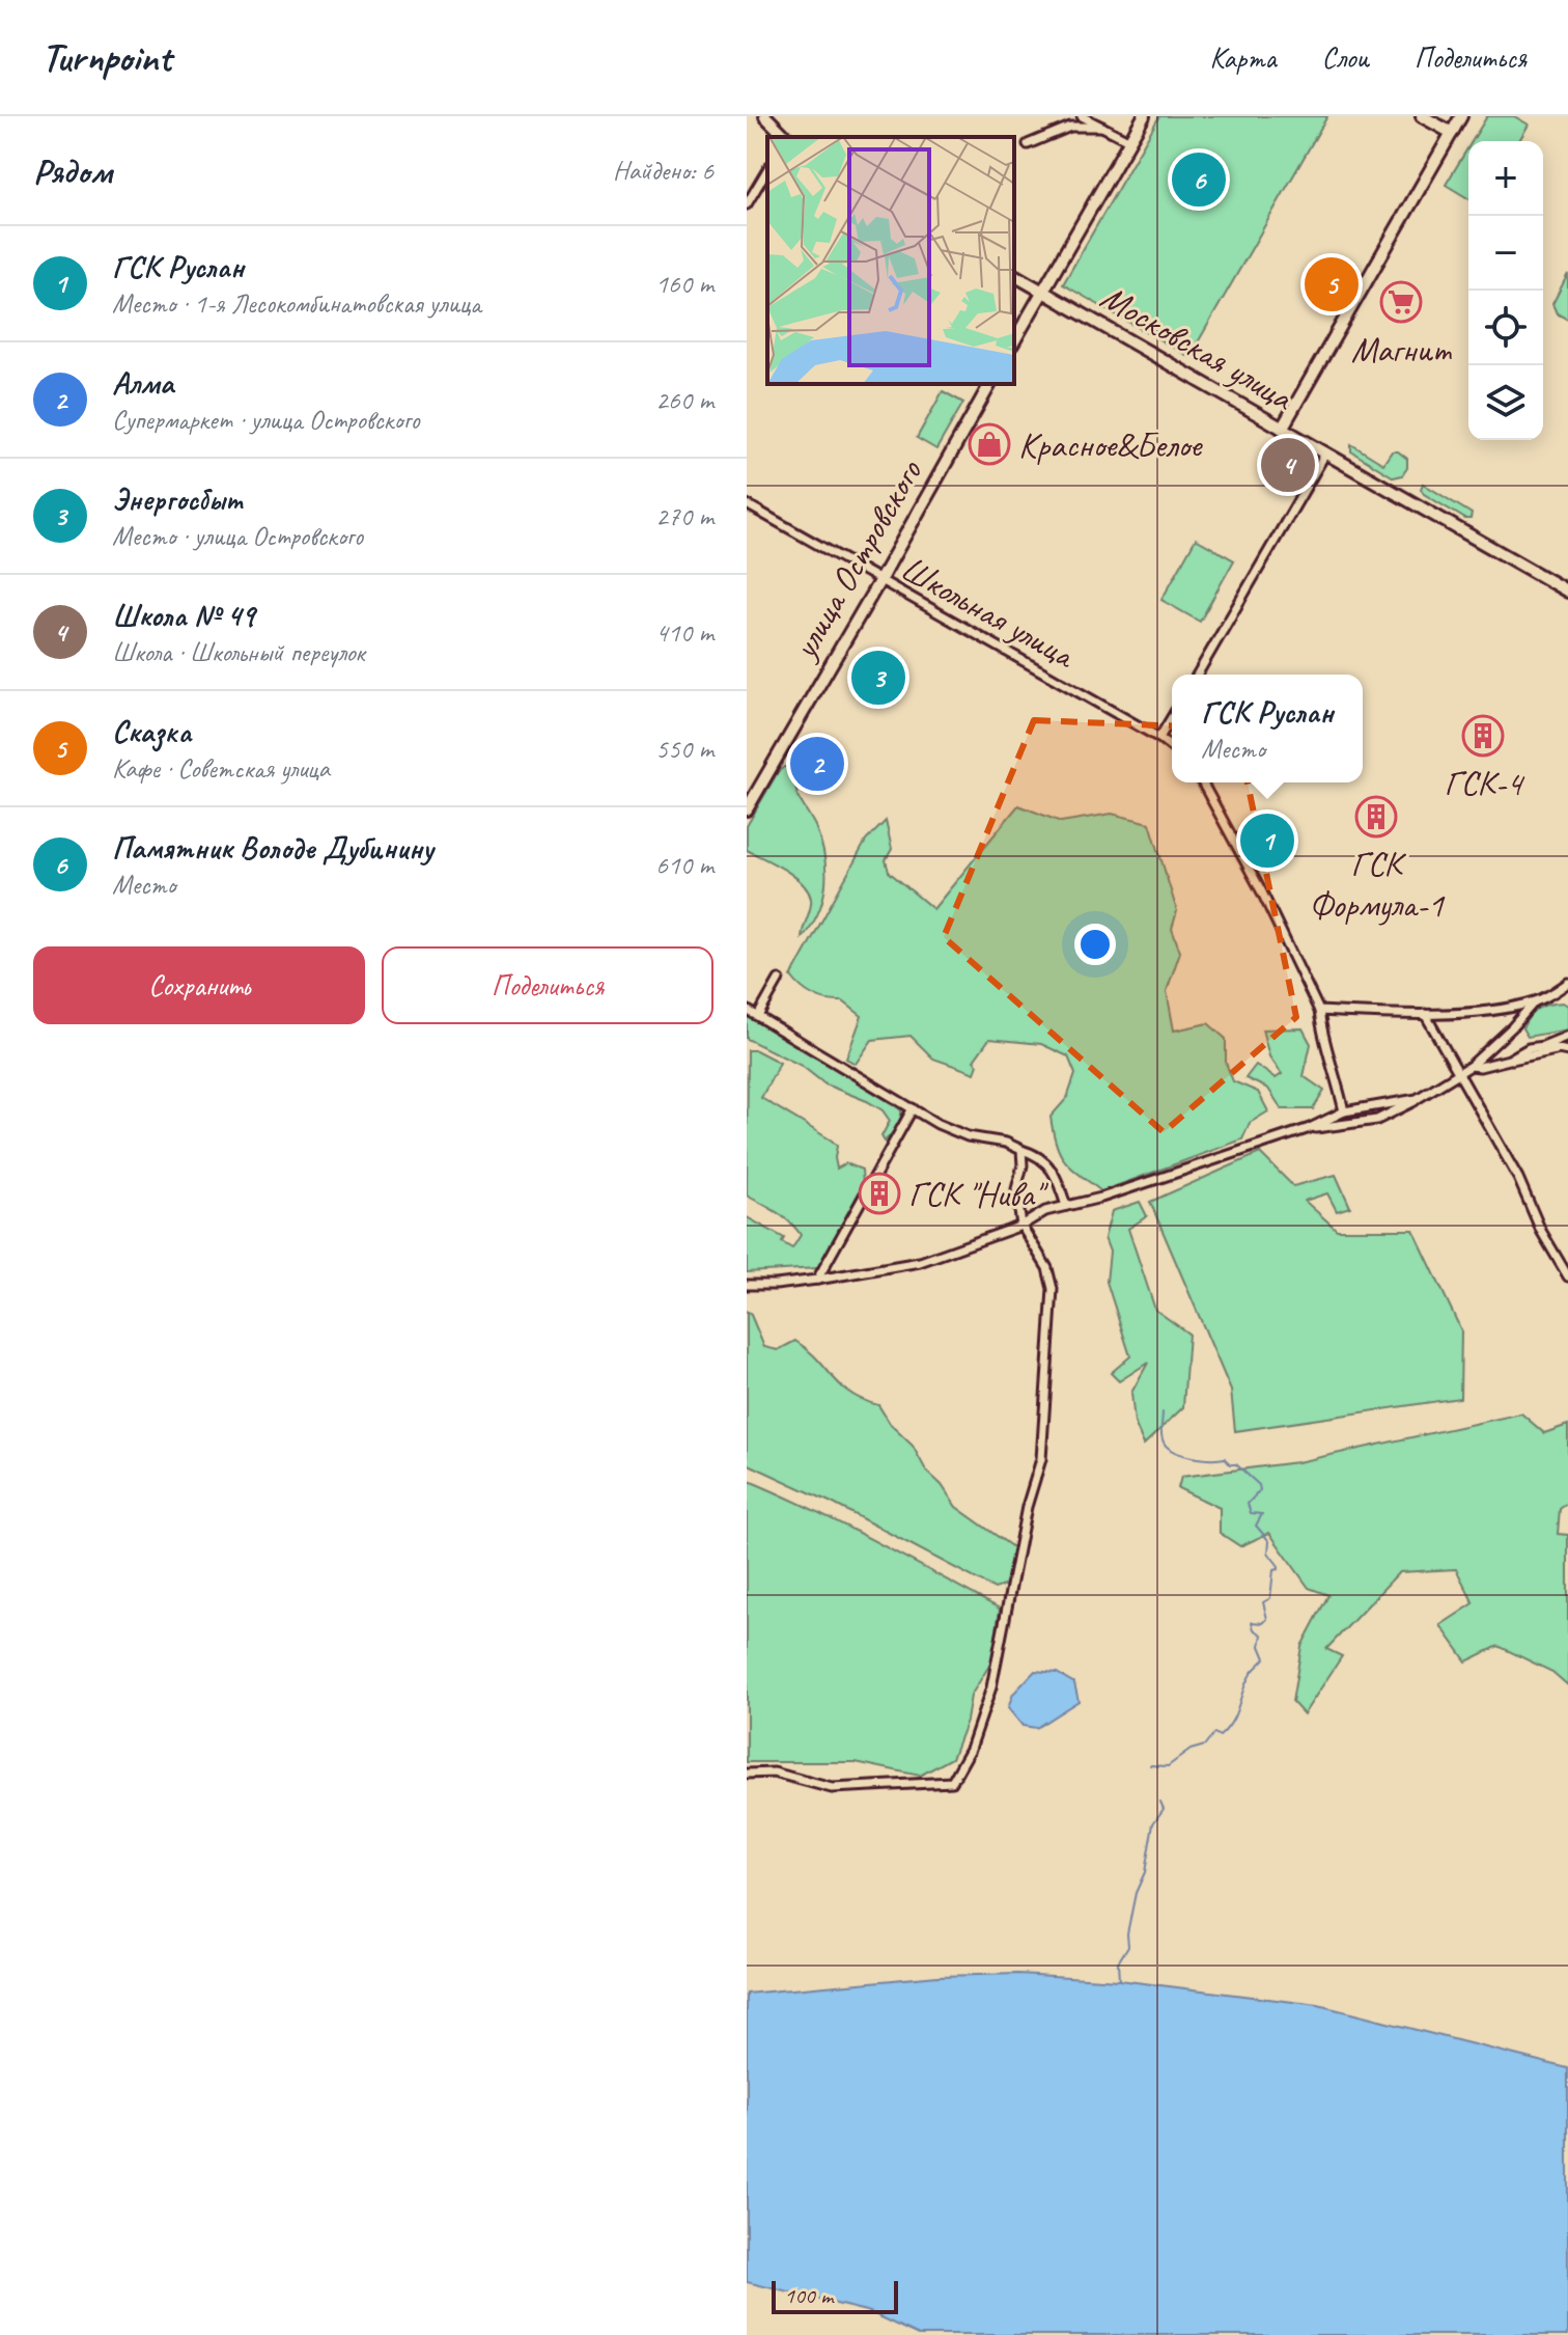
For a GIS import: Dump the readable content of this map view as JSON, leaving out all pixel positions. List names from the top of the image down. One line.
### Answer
{"streets":{"main road":["Московская улица","улица Островского"],"street":["Школьная улица"]},"crossings":[["улица Островского","Школьная улица"]],"places":{"supermarket":["Магнит"],"shop":["Красное&Белое"],"building":["ГСК-4","ГСК Формула-1","ГСК \"Нива\""]},"scale_bar":"100 m","page":{"header":"Turnpoint","nav":["Карта","Слои","Поделиться"],"heading":["Рядом","Найдено: 6"],"map_buttons":["+","−"],"pins":["6","5","4","3","2","1"],"list":[{"mark":"1","name":"ГСК Руслан","note":"Место · 1-я Лесокомбинатовская улица","value":"160 m"},{"mark":"2","name":"Алма","note":"Супермаркет · улица Островского","value":"260 m"},{"mark":"3","name":"Энергосбыт","note":"Место · улица Островского","value":"270 m"},{"mark":"4","name":"Школа № 49","note":"Школа · Школьный переулок","value":"410 m"},{"mark":"5","name":"Сказка","note":"Кафе · Советская улица","value":"550 m"},{"mark":"6","name":"Памятник Володе Дубинину","note":"Место","value":"610 m"}],"popup":["ГСК Руслан","Место"],"buttons":["Сохранить","Поделиться"],"scale":"100 m"}}
